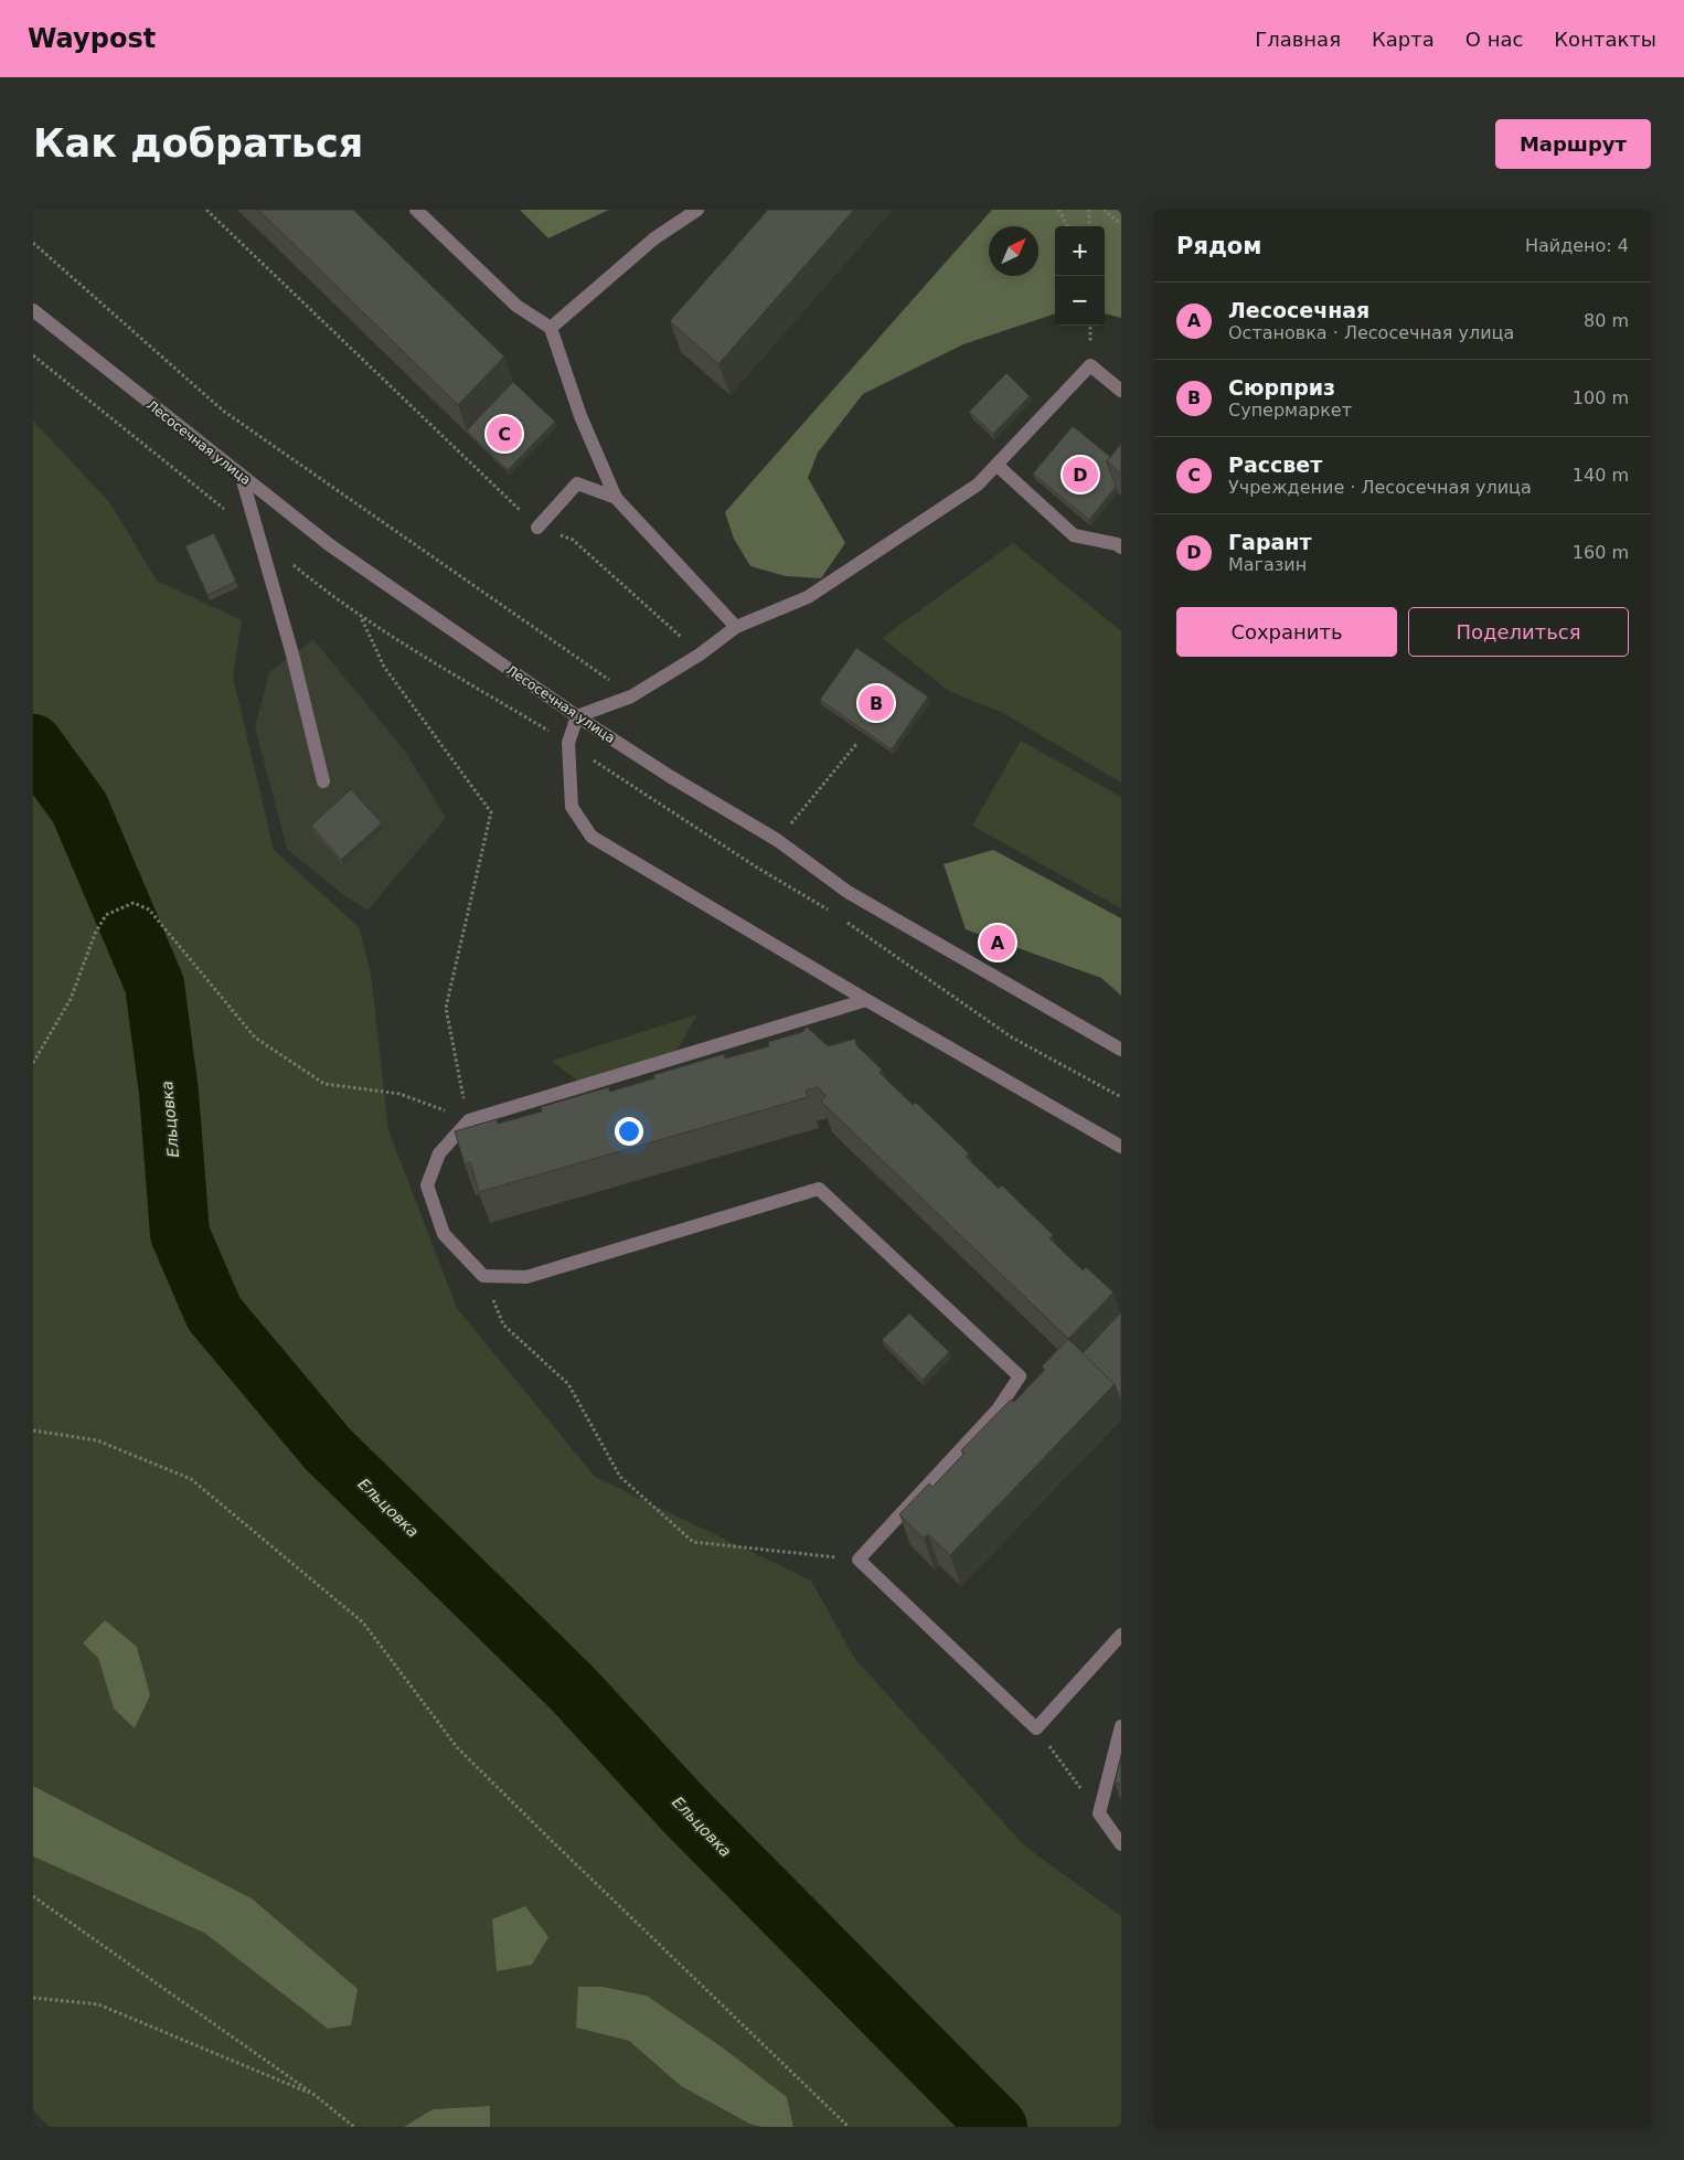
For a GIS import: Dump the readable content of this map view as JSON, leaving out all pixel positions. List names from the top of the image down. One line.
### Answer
{"streets":{"street":["Лесосечная улица"]},"water":["Ельцовка"],"north":"top right","page":{"header":"Waypost","nav":["Главная","Карта","О нас","Контакты"],"buttons":["Маршрут",["Сохранить","Поделиться"]],"title":"Как добраться","heading":["Рядом","Найдено: 4"],"map_buttons":["+","−"],"list":[{"mark":"A","name":"Лесосечная","note":"Остановка · Лесосечная улица","value":"80 m"},{"mark":"B","name":"Сюрприз","note":"Супермаркет","value":"100 m"},{"mark":"C","name":"Рассвет","note":"Учреждение · Лесосечная улица","value":"140 m"},{"mark":"D","name":"Гарант","note":"Магазин","value":"160 m"}],"pins":["C","D","B","A"]}}
